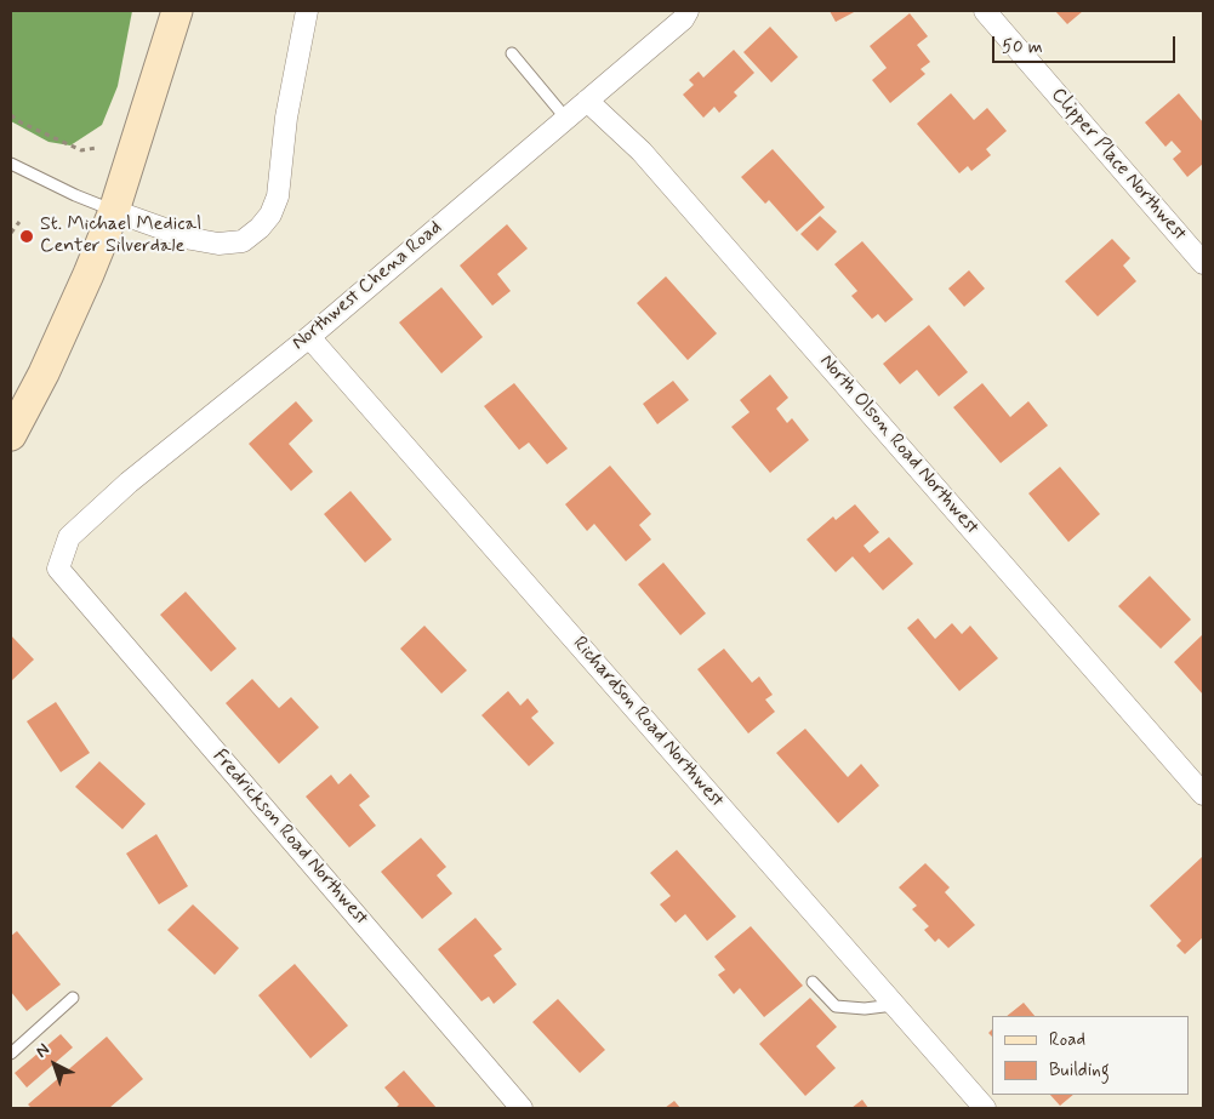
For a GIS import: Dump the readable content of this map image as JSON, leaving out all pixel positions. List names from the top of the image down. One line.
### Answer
{"streets":{"street":["Clipper Place Northwest","Northwest Chena Road","North Olson Road Northwest","Richardson Road Northwest","Fredrickson Road Northwest"]},"crossings":[["Northwest Chena Road","North Olson Road Northwest"],["Northwest Chena Road","Richardson Road Northwest"],["Northwest Chena Road","Fredrickson Road Northwest"]],"places":["St. Michael Medical Center Silverdale"],"legend":["Road","Building"],"scale_bar":"50 m","north":"top left"}
